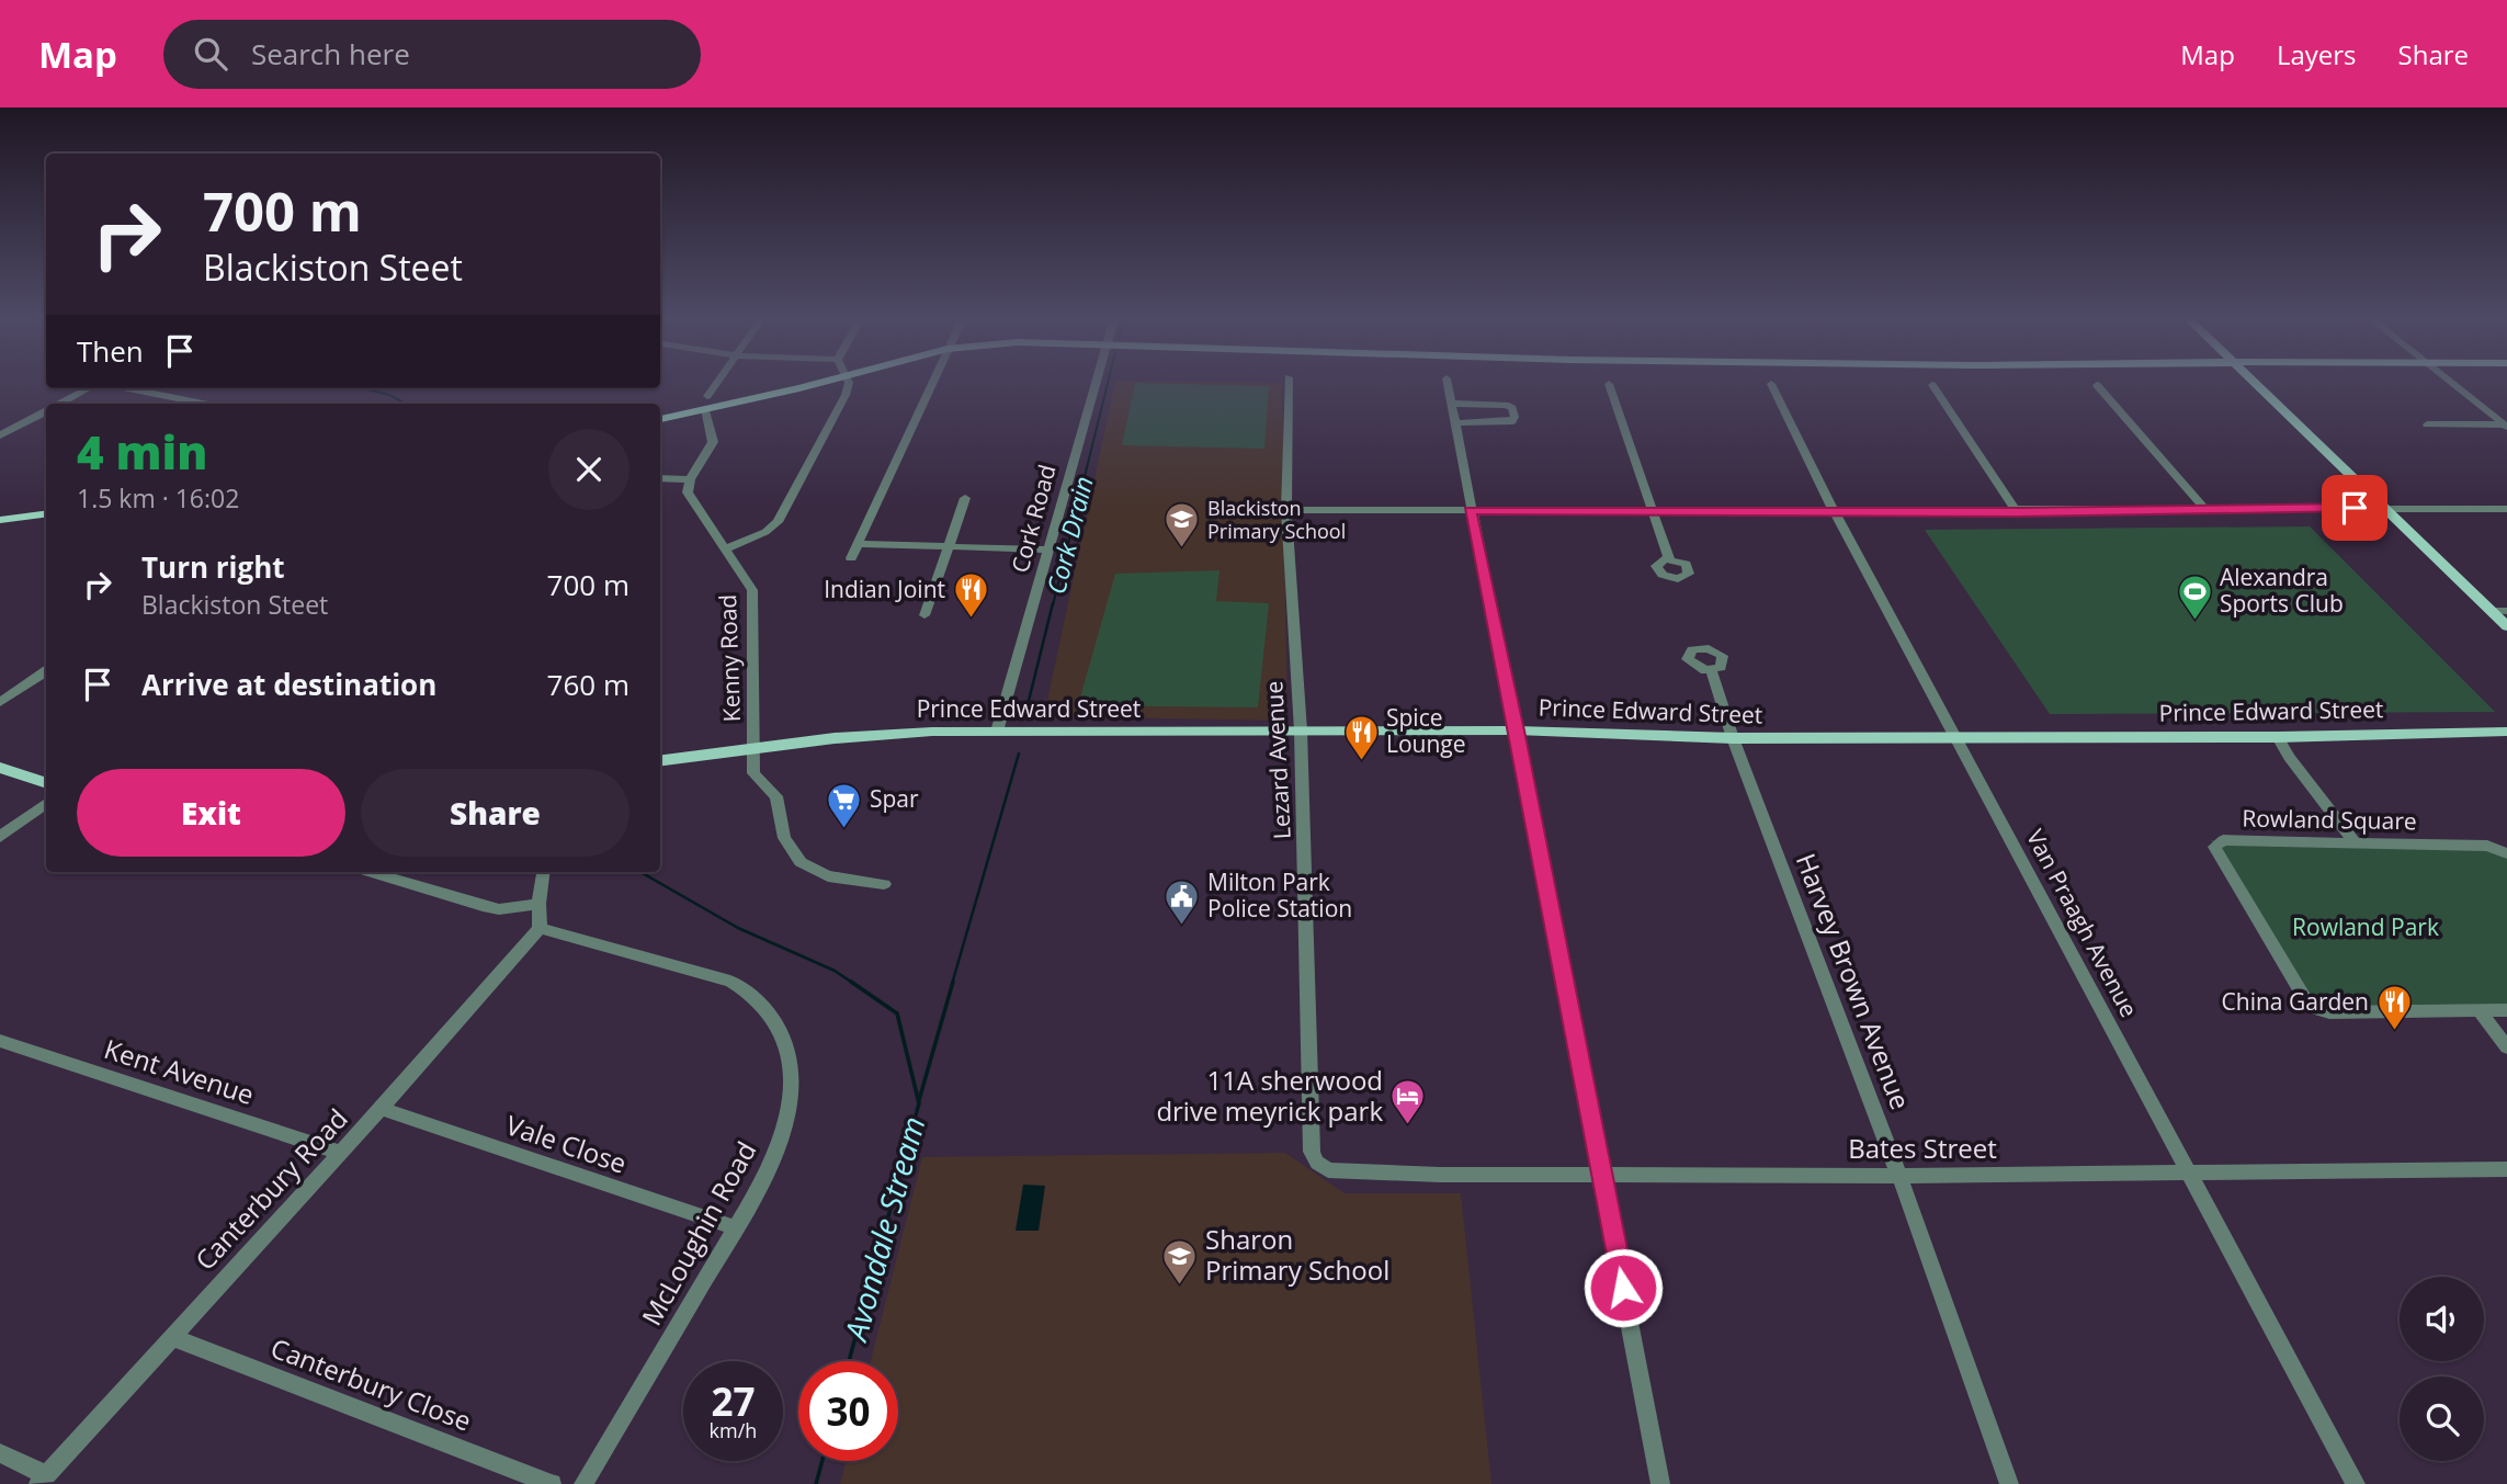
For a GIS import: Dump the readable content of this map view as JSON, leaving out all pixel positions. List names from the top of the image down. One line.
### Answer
{"streets":{"main road":["Prince Edward Street"],"street":["Cork Road","Kenny Road","Lezard Avenue","Rowland Square","Van Praagh Avenue","Harvey Brown Avenue","Kent Avenue","Vale Close","Bates Street","Canterbury Road","McLoughin Road","Canterbury Close"]},"crossings":[["Cork Road","Prince Edward Street"],["Kenny Road","Prince Edward Street"],["Prince Edward Street","Lezard Avenue"],["Prince Edward Street","Van Praagh Avenue"],["Prince Edward Street","Harvey Brown Avenue"],["Lezard Avenue","Bates Street"],["Van Praagh Avenue","Bates Street"],["Harvey Brown Avenue","Bates Street"],["Kent Avenue","Canterbury Road"],["Vale Close","Canterbury Road"],["Vale Close","McLoughin Road"],["Canterbury Road","McLoughin Road"],["Canterbury Road","Canterbury Close"]],"water":["Cork Drain","Avondale Stream"],"parks":["Rowland Park"],"places":{"school or university":["Blackiston Primary School","Sharon Primary School"],"restaurant":["Indian Joint","Spice Lounge","China Garden"],"sports":["Alexandra Sports Club"],"supermarket":["Spar"],"public building":["Milton Park Police Station"],"hotel":["11A sherwood drive meyrick park"]},"page":{"header":"Map","search":"Search here","nav":["Map","Layers","Share"],"turn":["700 m","Blackiston Steet"],"then":"Then","heading":["4 min","1.5 km · 16:02"],"list":[{"name":"Turn right","note":"Blackiston Steet","value":"700 m"},{"name":"Arrive at destination","value":"760 m"}],"buttons":["Exit","Share"],"speed":"27 km/h","limit":"30"}}
